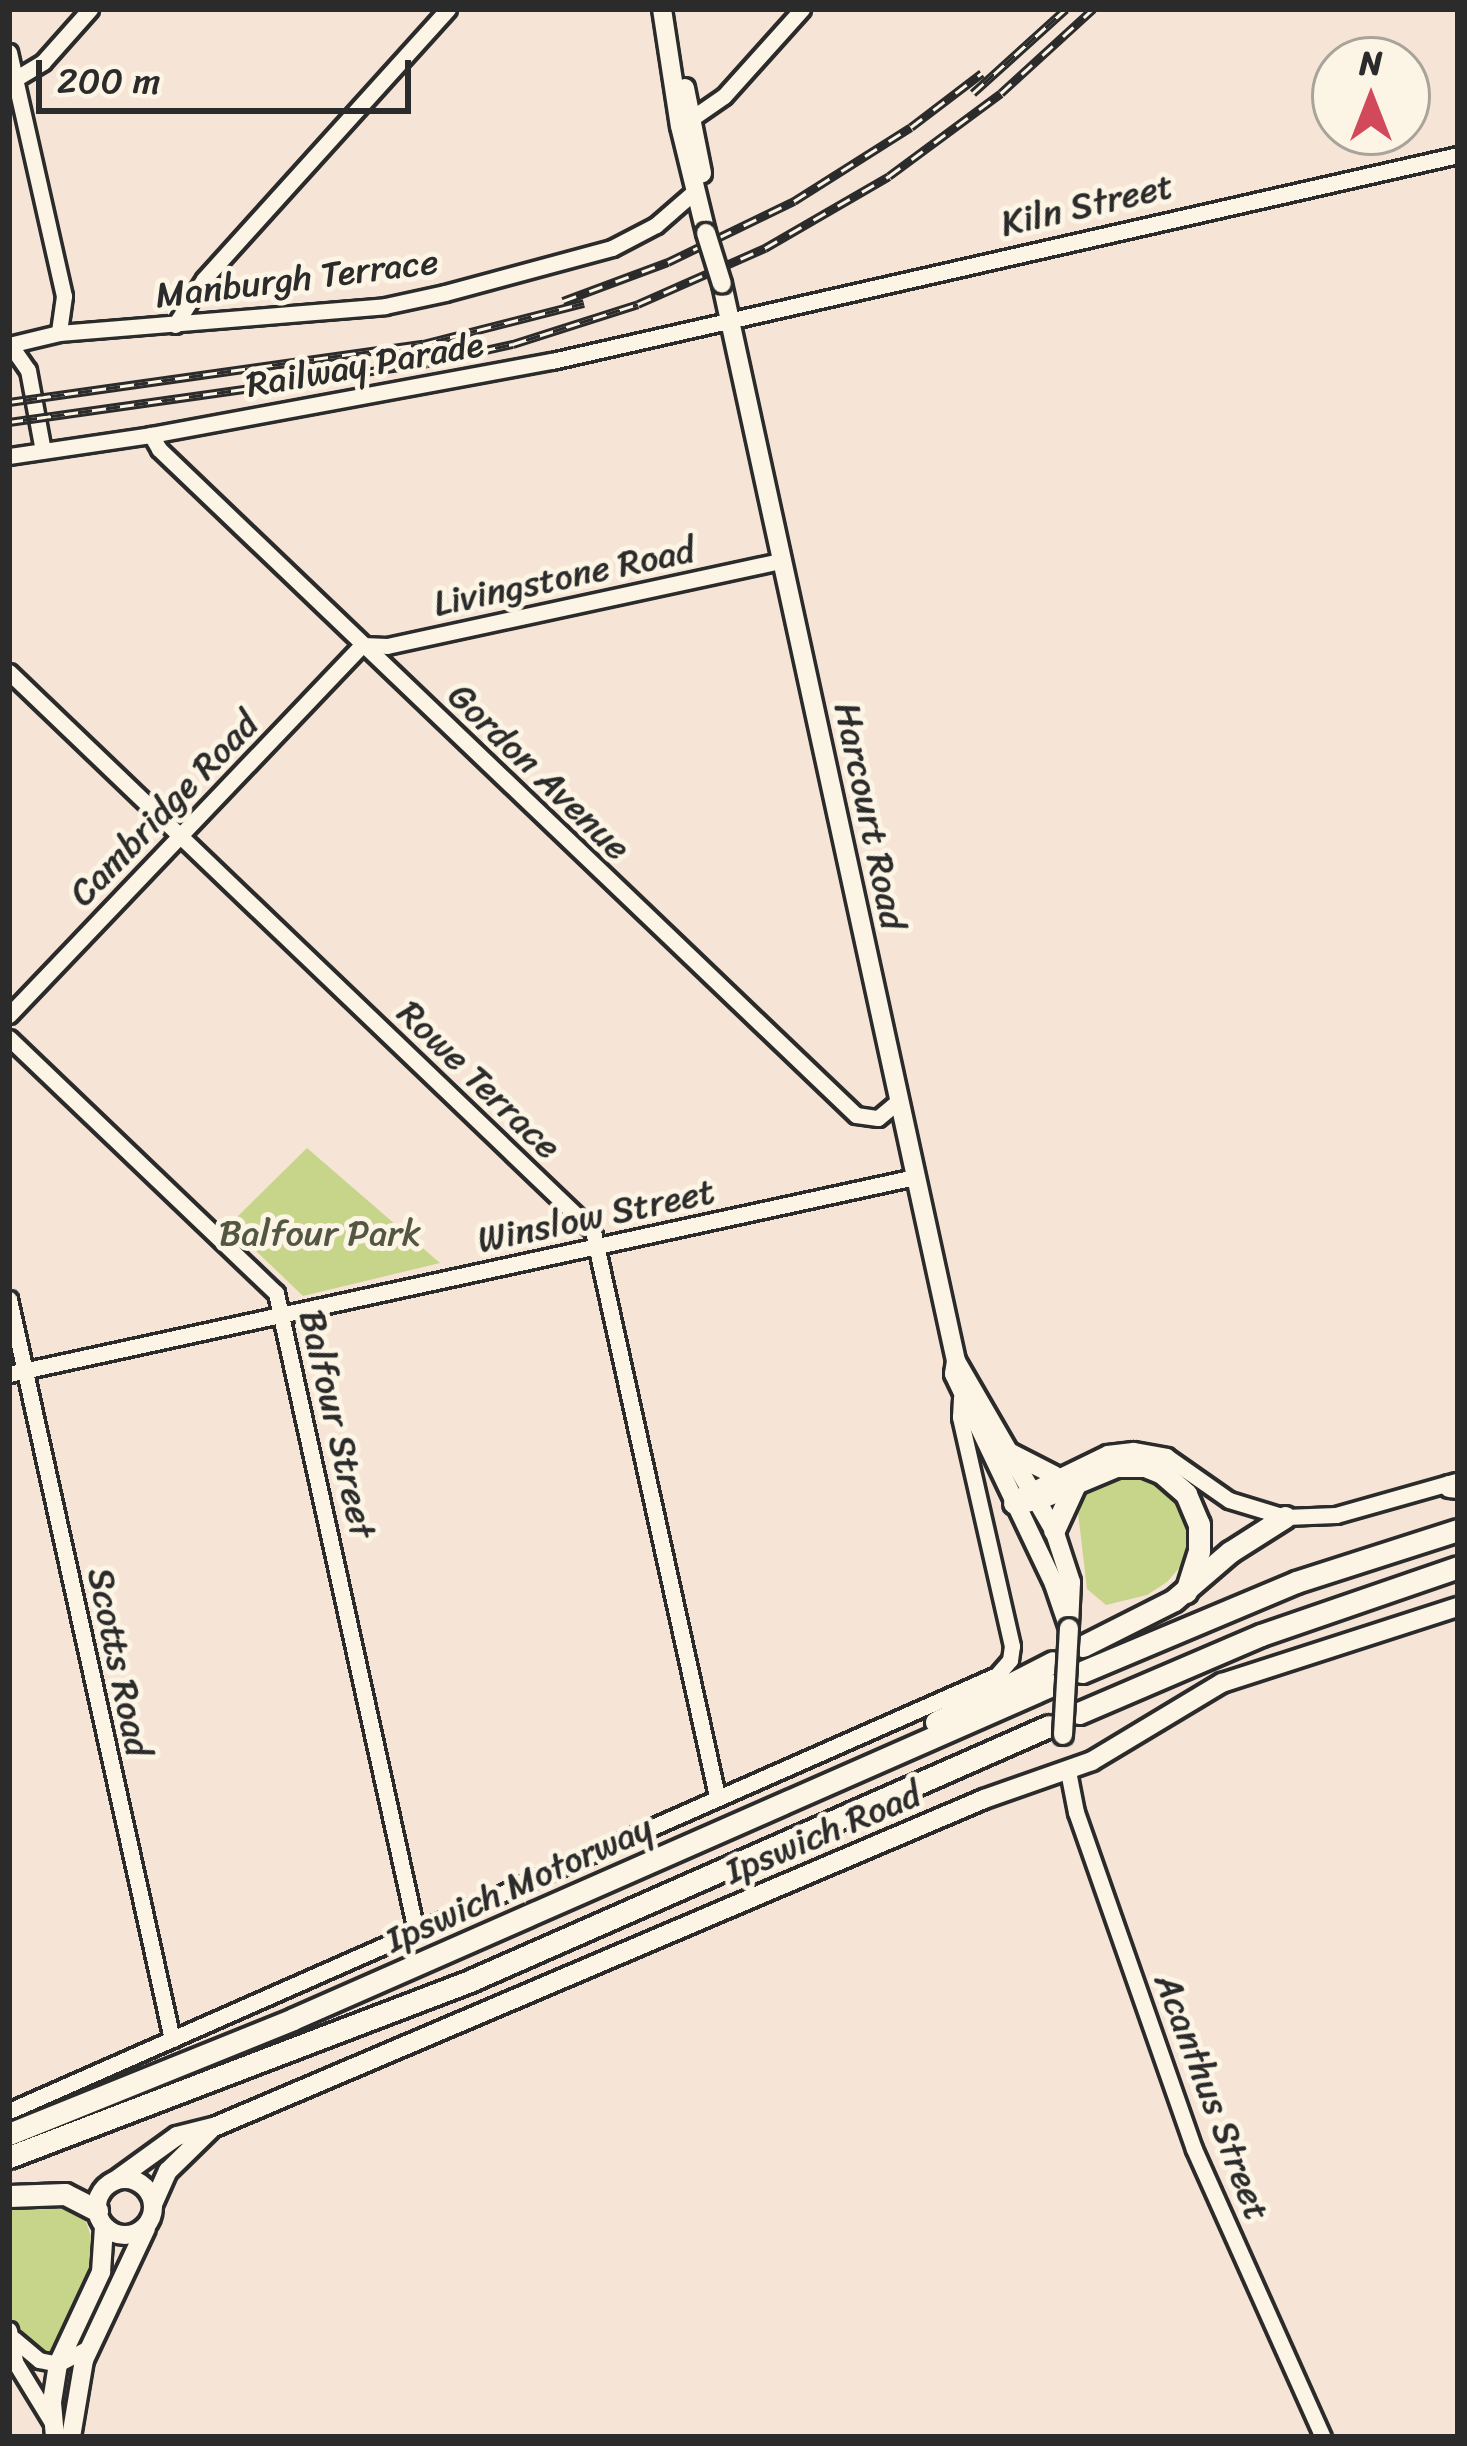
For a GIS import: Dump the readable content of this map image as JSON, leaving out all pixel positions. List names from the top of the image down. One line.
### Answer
{"streets":{"highway":["Ipswich Motorway"],"main road":["Harcourt Road","Ipswich Road"],"street":["Kiln Street","Manburgh Terrace","Railway Parade","Livingstone Road","Gordon Avenue","Cambridge Road","Rowe Terrace","Winslow Street","Balfour Street","Scotts Road","Acanthus Street"]},"crossings":[["Kiln Street","Railway Parade"],["Kiln Street","Harcourt Road"],["Manburgh Terrace","Harcourt Road"],["Railway Parade","Gordon Avenue"],["Railway Parade","Harcourt Road"],["Livingstone Road","Gordon Avenue"],["Livingstone Road","Cambridge Road"],["Livingstone Road","Harcourt Road"],["Gordon Avenue","Cambridge Road"],["Gordon Avenue","Harcourt Road"],["Cambridge Road","Rowe Terrace"],["Harcourt Road","Winslow Street"],["Harcourt Road","Ipswich Road"],["Harcourt Road","Ipswich Motorway"],["Harcourt Road","Acanthus Street"],["Rowe Terrace","Winslow Street"],["Rowe Terrace","Ipswich Road"],["Winslow Street","Balfour Street"],["Winslow Street","Scotts Road"],["Balfour Street","Ipswich Road"],["Scotts Road","Ipswich Road"],["Ipswich Road","Acanthus Street"]],"parks":["Balfour Park"],"scale_bar":"200 m","north":"top"}
